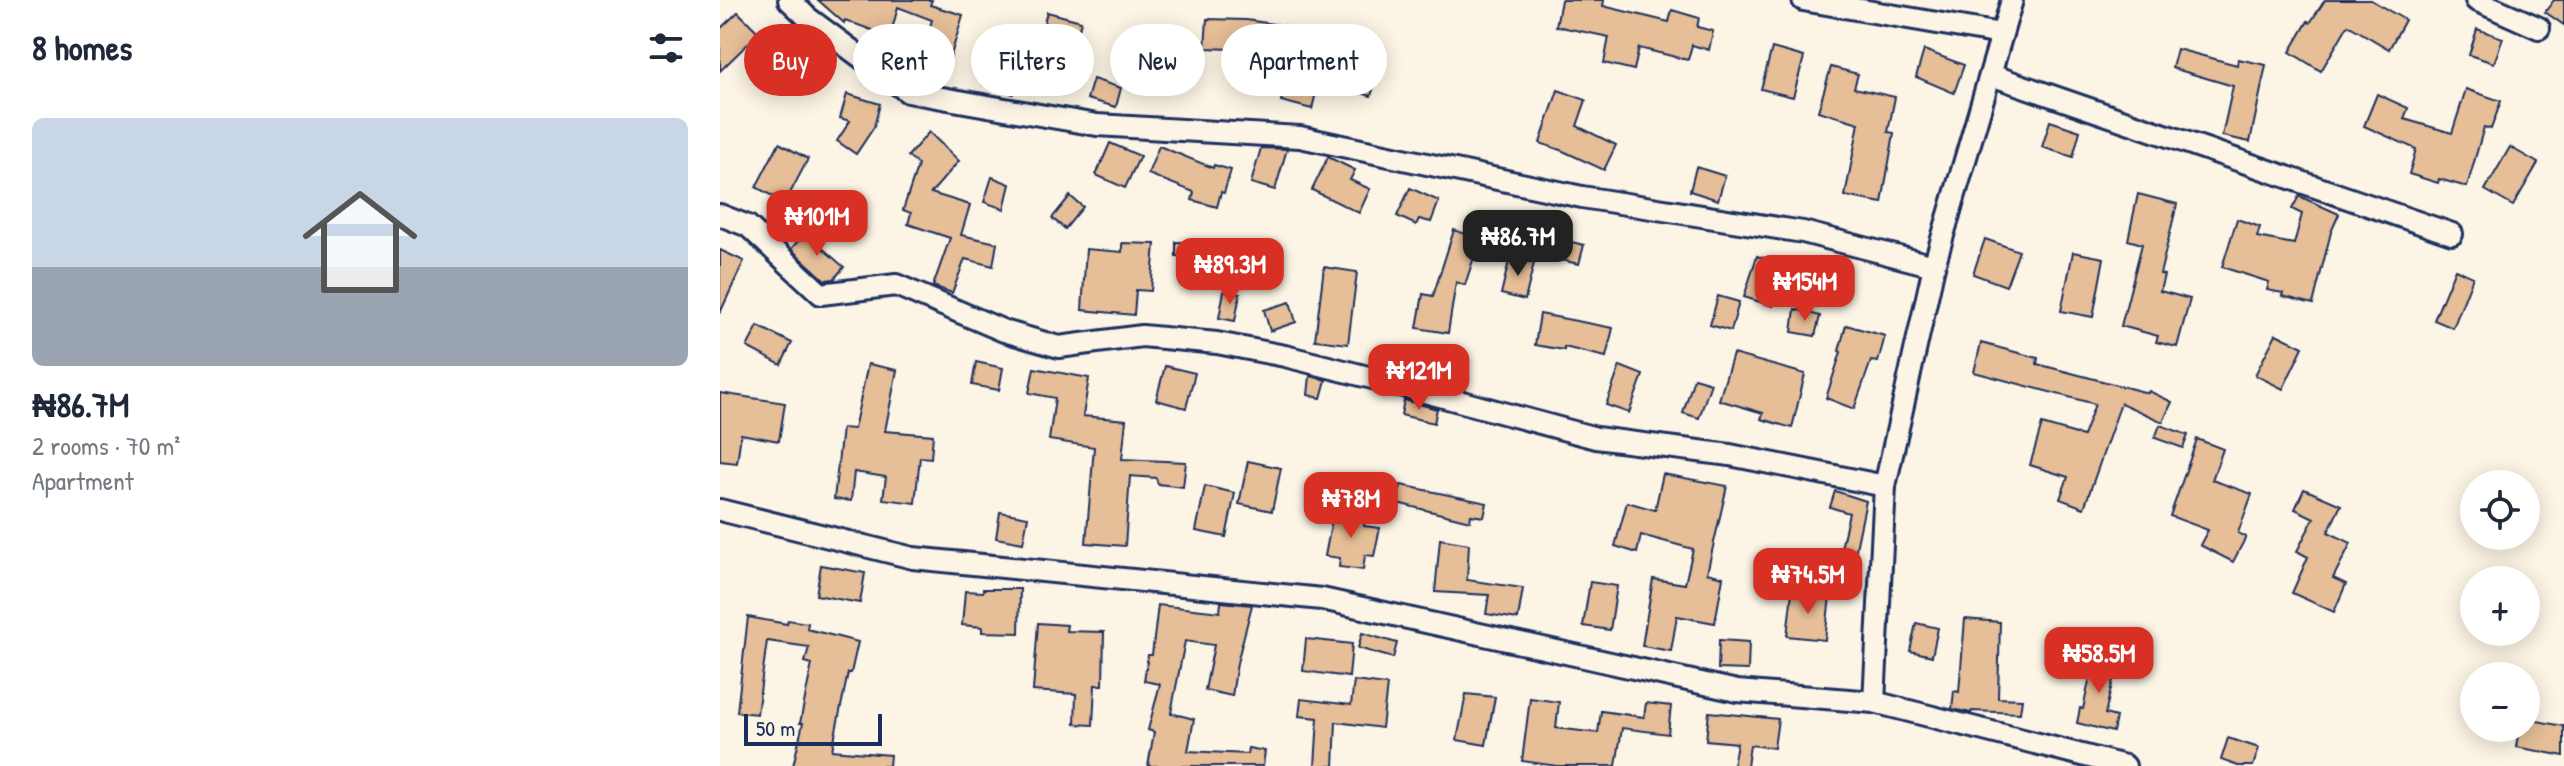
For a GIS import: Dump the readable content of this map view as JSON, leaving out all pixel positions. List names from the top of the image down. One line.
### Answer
{"scale_bar":"50 m","page":{"heading":"8 homes","chip":["Buy","Rent","Filters","New","Apartment"],"list":[{"name":"₦86.7M","note":"2 rooms · 70 m² · Apartment"}],"price":["₦101M","₦86.7M","₦89.3M","₦154M","₦121M","₦78M","₦74.5M","₦58.5M"],"map_buttons":["+","−"],"scale":"50 m"}}
